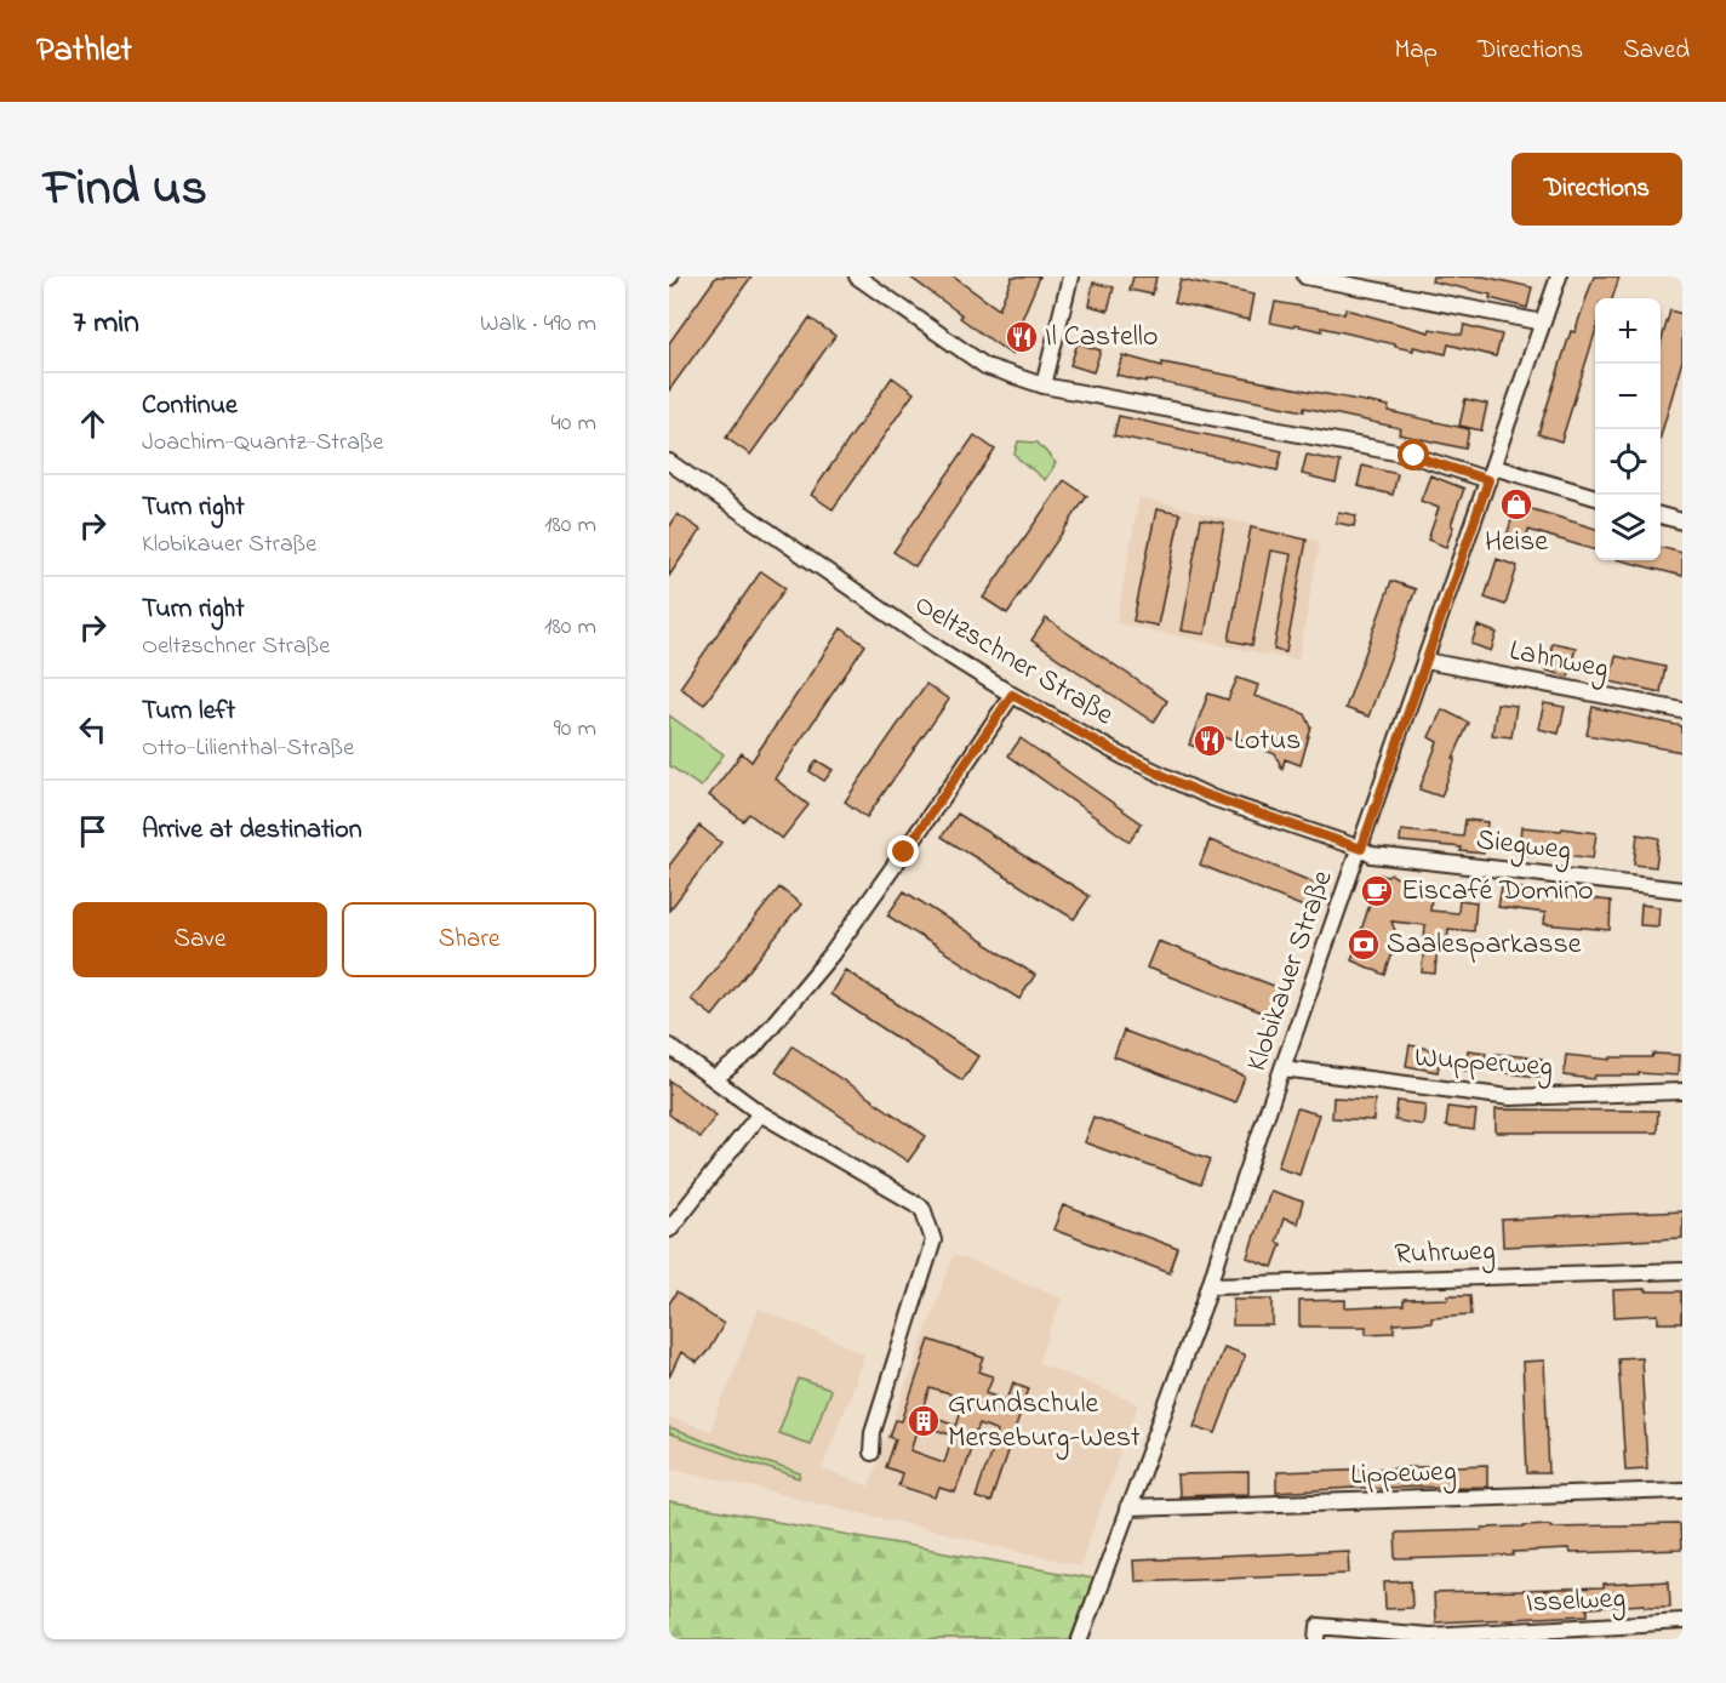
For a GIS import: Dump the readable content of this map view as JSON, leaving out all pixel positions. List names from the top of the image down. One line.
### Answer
{"streets":{"street":["Oeltzschner Straße","Lahnweg","Siegweg","Klobikauer Straße","Wupperweg","Ruhrweg","Lippeweg","Isselweg"]},"crossings":[["Oeltzschner Straße","Siegweg"],["Oeltzschner Straße","Klobikauer Straße"],["Lahnweg","Klobikauer Straße"],["Siegweg","Klobikauer Straße"],["Klobikauer Straße","Wupperweg"],["Klobikauer Straße","Ruhrweg"],["Klobikauer Straße","Lippeweg"]],"places":{"restaurant":["Il Castello","Lotus"],"shop":["Heise"],"cafe":["Eiscafé Domino"],"bank":["Saalesparkasse"],"building":["Grundschule Merseburg-West"]},"page":{"header":"Pathlet","nav":["Map","Directions","Saved"],"title":"Find us","buttons":["Directions",["Save","Share"]],"heading":["7 min","Walk · 490 m"],"map_buttons":["+","−"],"list":[["Continue","Joachim-Quantz-Straße","40 m"],["Turn right","Klobikauer Straße","180 m"],["Turn right","Oeltzschner Straße","180 m"],["Turn left","Otto-Lilienthal-Straße","90 m"],"Arrive at destination"]}}
